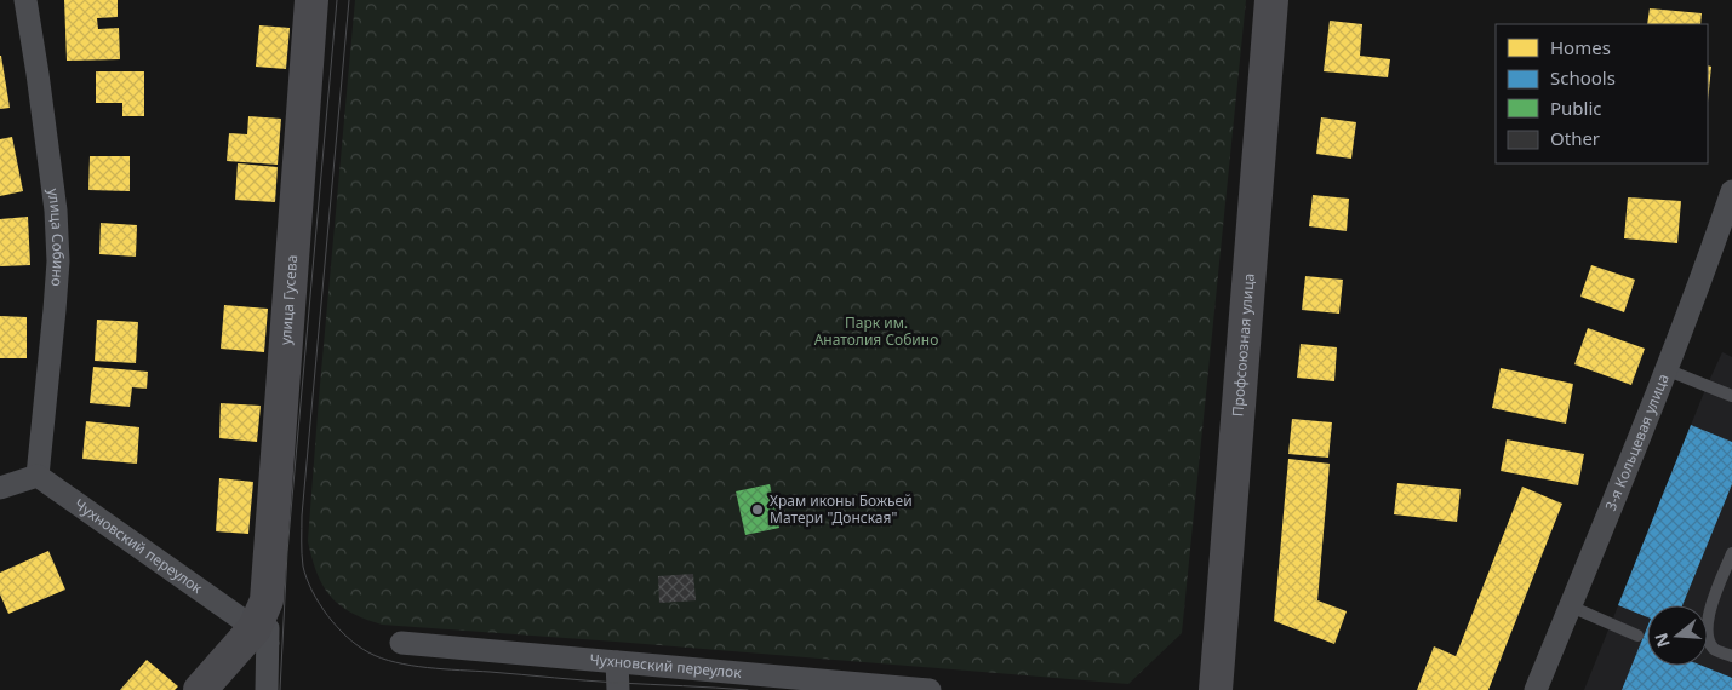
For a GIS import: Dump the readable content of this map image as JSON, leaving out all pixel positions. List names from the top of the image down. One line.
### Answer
{"streets":{"main road":["улица Гусева","Профсоюзная улица"],"street":["улица Собино","3-я Кольцевая улица","Чухновский переулок"]},"crossings":[["улица Собино","Чухновский переулок"],["улица Гусева","Чухновский переулок"]],"parks":["Парк им. Анатолия Собино"],"places":["Храм иконы Божьей Матери \"Донская\""],"legend":["Homes","Schools","Public","Other"],"north":"left"}
